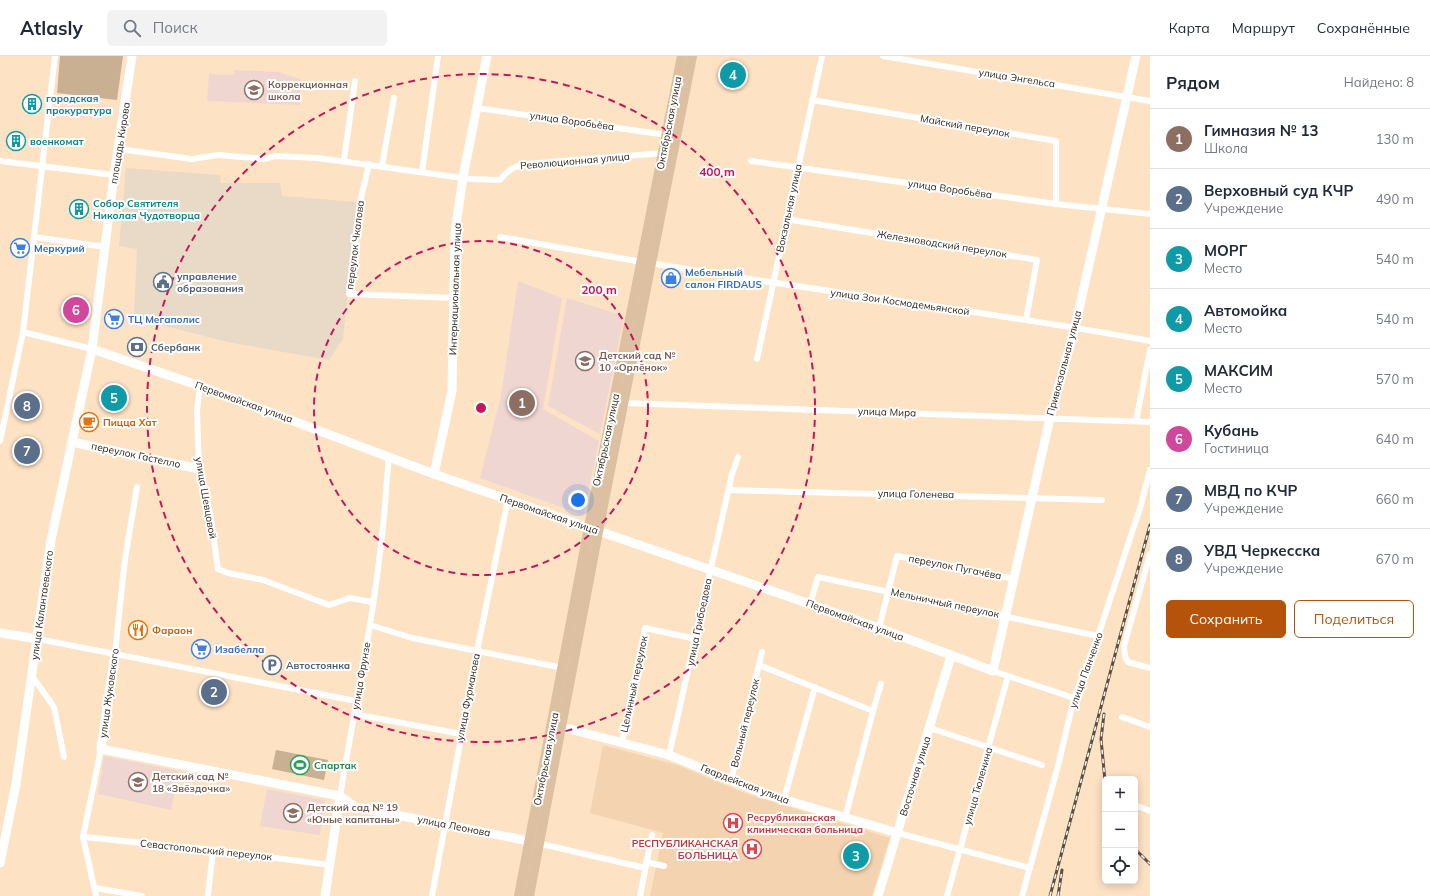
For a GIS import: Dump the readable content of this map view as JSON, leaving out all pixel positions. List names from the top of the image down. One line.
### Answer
{"streets":{"main road":["Октябрьская улица"],"street":["улица Энгельса","улица Воробьёва","Майский переулок","площадь Кирова","Революционная улица","Вокзальная улица","Железноводский переулок","переулок Чкалова","Интернациональная улица","улица Зои Космодемьянской","Привокзальная улица","Первомайская улица","улица Мира","переулок Гастелло","улица Голенева","улица Шевцовой","переулок Пугачёва","Мельничный переулок","улица Калантаевского","улица Грибоедова","улица Панченко","улица Фрунзе","Целинный переулок","улица Жуковского","улица Фурманова","Вольный переулок","Восточная улица","Гвардейская улица","улица Тюленина","улица Леонова","Севастопольский переулок"]},"crossings":[["улица Энгельса","Привокзальная улица"],["улица Воробьёва","Октябрьская улица"],["улица Воробьёва","Майский переулок"],["улица Воробьёва","Вокзальная улица"],["улица Воробьёва","Интернациональная улица"],["улица Воробьёва","Привокзальная улица"],["Октябрьская улица","Революционная улица"],["Октябрьская улица","улица Зои Космодемьянской"],["Октябрьская улица","Первомайская улица"],["Октябрьская улица","улица Мира"],["Октябрьская улица","Гвардейская улица"],["Октябрьская улица","улица Леонова"],["Майский переулок","Вокзальная улица"],["площадь Кирова","Революционная улица"],["площадь Кирова","Первомайская улица"],["площадь Кирова","улица Калантаевского"],["Революционная улица","переулок Чкалова"],["Революционная улица","Интернациональная улица"],["Вокзальная улица","Железноводский переулок"],["Вокзальная улица","улица Зои Космодемьянской"],["Железноводский переулок","улица Зои Космодемьянской"],["переулок Чкалова","Интернациональная улица"],["Интернациональная улица","Первомайская улица"],["улица Зои Космодемьянской","Привокзальная улица"],["Привокзальная улица","Первомайская улица"],["Привокзальная улица","улица Мира"],["Привокзальная улица","улица Голенева"],["Привокзальная улица","переулок Пугачёва"],["Привокзальная улица","Мельничный переулок"],["Первомайская улица","улица Шевцовой"],["Первомайская улица","переулок Пугачёва"],["Первомайская улица","Мельничный переулок"],["Первомайская улица","улица Калантаевского"],["Первомайская улица","улица Грибоедова"],["Первомайская улица","улица Панченко"],["Первомайская улица","улица Фрунзе"],["Первомайская улица","улица Фурманова"],["Первомайская улица","Восточная улица"],["Первомайская улица","улица Тюленина"],["переулок Гастелло","улица Шевцовой"],["переулок Гастелло","улица Калантаевского"],["улица Голенева","улица Грибоедова"],["улица Шевцовой","улица Фрунзе"],["переулок Пугачёва","Мельничный переулок"],["Мельничный переулок","улица Панченко"],["улица Грибоедова","Целинный переулок"],["улица Грибоедова","Гвардейская улица"],["улица Панченко","Гвардейская улица"],["улица Фрунзе","улица Леонова"],["улица Фрунзе","Севастопольский переулок"],["Целинный переулок","Гвардейская улица"],["улица Жуковского","улица Леонова"],["улица Жуковского","Севастопольский переулок"],["улица Фурманова","улица Леонова"],["Вольный переулок","Гвардейская улица"],["Восточная улица","Гвардейская улица"],["Гвардейская улица","улица Тюленина"]],"places":{"school or university":["Коррекционная школа","Детский сад № 10 «Орлёнок»","Детский сад № 18 «Звёздочка»","Детский сад № 19 «Юные капитаны»"],"building":["городская прокуратура","военкомат","Собор Святителя Николая Чудотворца"],"supermarket":["Меркурий","ТЦ Мегаполис","Изабелла"],"shop":["Мебельный салон FIRDAUS"],"public building":["управление образования"],"bank":["Сбербанк"],"cafe":["Пицца Хат"],"restaurant":["Фараон"],"parking":["Автостоянка"],"sports":["Спартак"],"hospital":["Ресрубликанская клиническая больница","РЕСПУБЛИКАНСКАЯ БОЛЬНИЦА"]},"page":{"header":"Atlasly","search":"Поиск","nav":["Карта","Маршрут","Сохранённые"],"heading":["Рядом","Найдено: 8"],"pins":["4","6","5","1","8","7","2","3"],"list":[{"mark":"1","name":"Гимназия № 13","note":"Школа","value":"130 m"},{"mark":"2","name":"Верховный суд КЧР","note":"Учреждение","value":"490 m"},{"mark":"3","name":"МОРГ","note":"Место","value":"540 m"},{"mark":"4","name":"Автомойка","note":"Место","value":"540 m"},{"mark":"5","name":"МАКСИМ","note":"Место","value":"570 m"},{"mark":"6","name":"Кубань","note":"Гостиница","value":"640 m"},{"mark":"7","name":"МВД по КЧР","note":"Учреждение","value":"660 m"},{"mark":"8","name":"УВД Черкесска","note":"Учреждение","value":"670 m"}],"buttons":["Сохранить","Поделиться"],"map_buttons":["+","−"]},"rings":["400 m","200 m"]}
